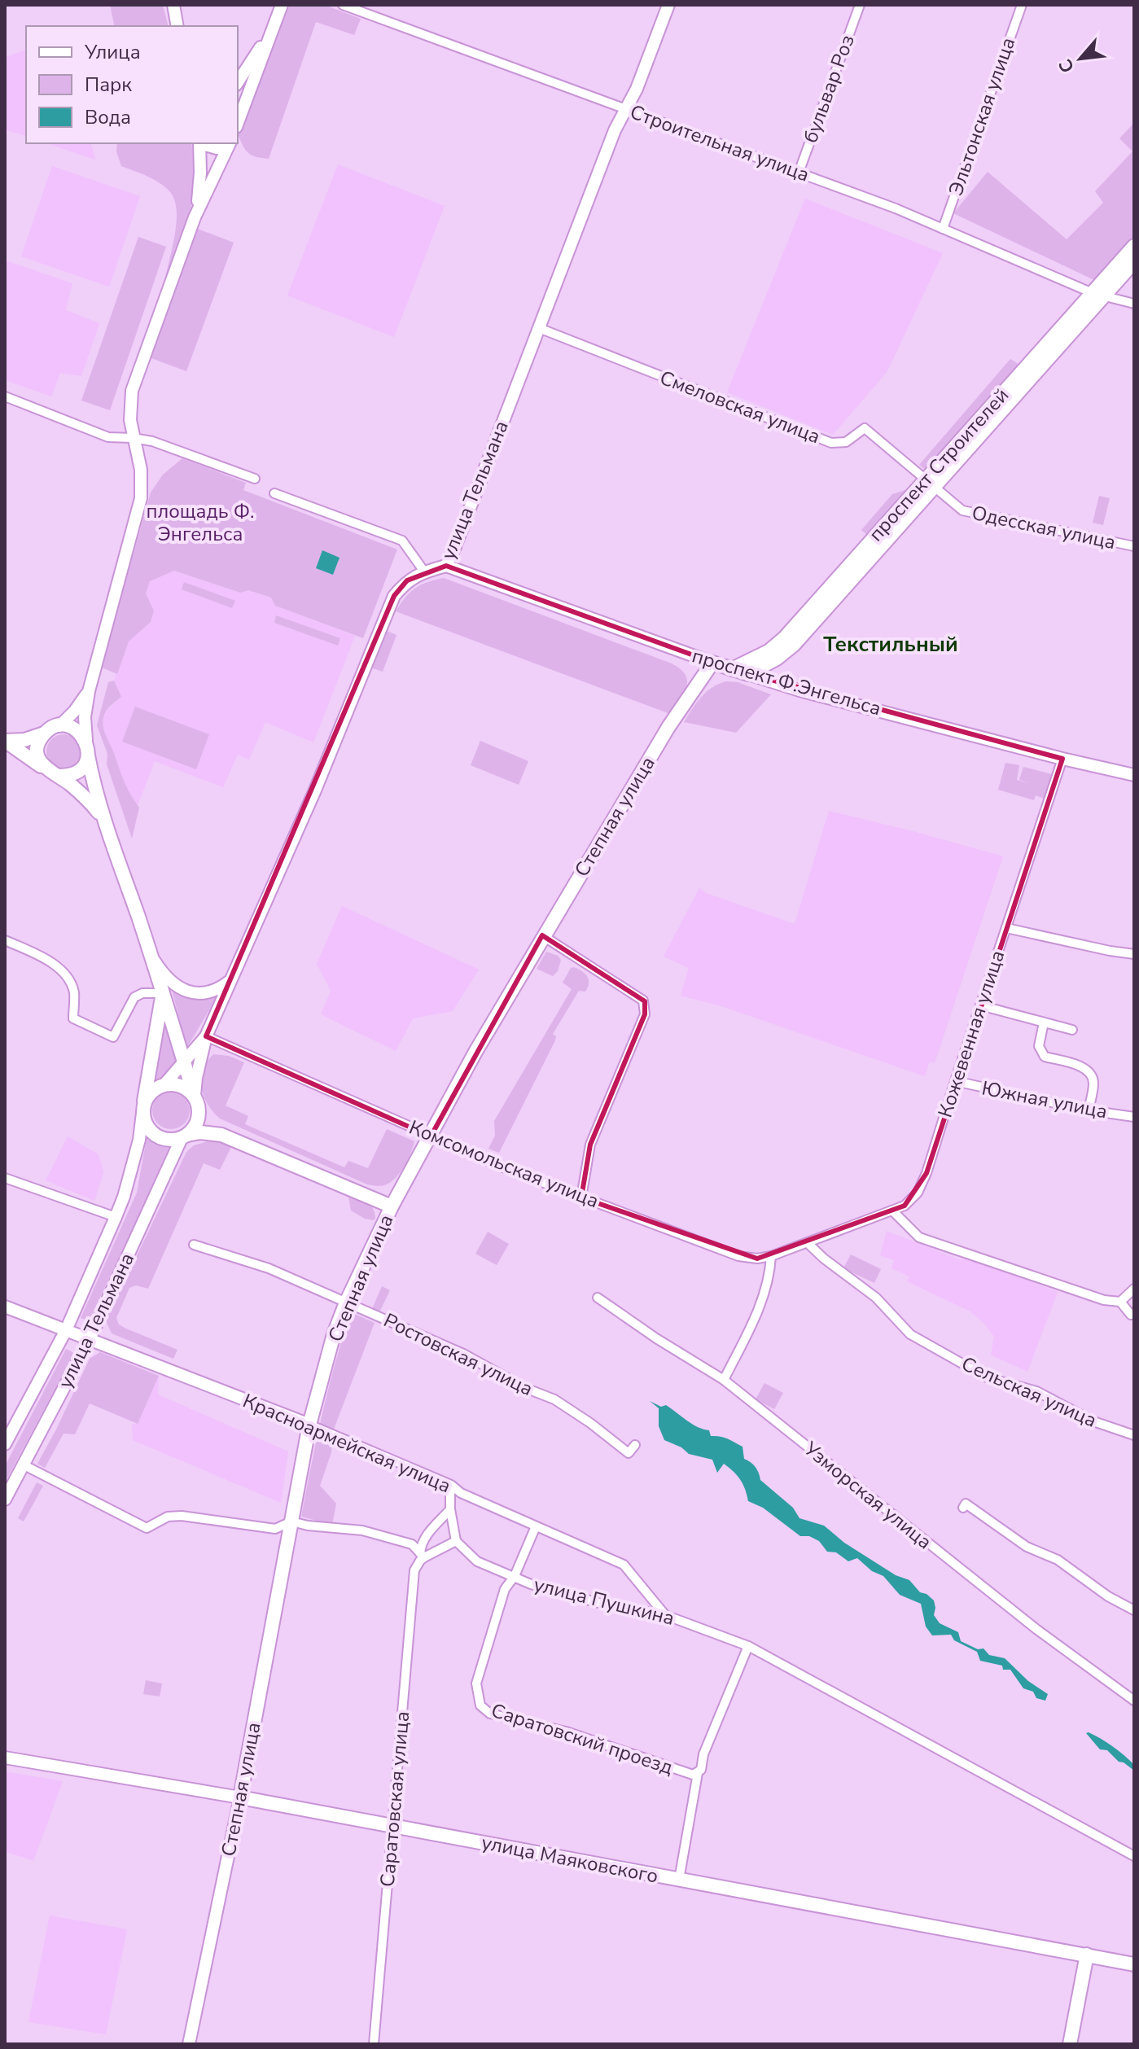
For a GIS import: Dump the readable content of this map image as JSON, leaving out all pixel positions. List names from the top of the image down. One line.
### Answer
{"streets":{"main road":["проспект Строителей","улица Тельмана","проспект Ф.Энгельса","Степная улица","улица Маяковского"],"street":["бульвар Роз","Эльтонская улица","Строительная улица","Смеловская улица","Одесская улица","Кожевенная улица","Южная улица","Комсомольская улица","Ростовская улица","Сельская улица","Красноармейская улица","Узморская улица","улица Пушкина","Саратовский проезд","Саратовская улица"]},"crossings":[["бульвар Роз","Строительная улица"],["Эльтонская улица","Строительная улица"],["Строительная улица","проспект Строителей"],["Строительная улица","улица Тельмана"],["Смеловская улица","проспект Строителей"],["Смеловская улица","улица Тельмана"],["Смеловская улица","Одесская улица"],["проспект Строителей","Одесская улица"],["проспект Строителей","проспект Ф.Энгельса"],["улица Тельмана","проспект Ф.Энгельса"],["улица Тельмана","Комсомольская улица"],["улица Тельмана","Красноармейская улица"],["проспект Ф.Энгельса","Степная улица"],["проспект Ф.Энгельса","Кожевенная улица"],["Степная улица","Комсомольская улица"],["Степная улица","Ростовская улица"],["Степная улица","Красноармейская улица"],["Степная улица","улица Маяковского"],["Кожевенная улица","Южная улица"],["Кожевенная улица","Комсомольская улица"],["Кожевенная улица","Сельская улица"],["Комсомольская улица","Сельская улица"],["Красноармейская улица","улица Пушкина"],["Красноармейская улица","Саратовский проезд"],["улица Пушкина","Саратовский проезд"],["Саратовская улица","улица Маяковского"]],"districts":["Текстильный"],"parks":["площадь Ф. Энгельса"],"legend":["Улица","Парк","Вода"],"north":"bottom left"}
